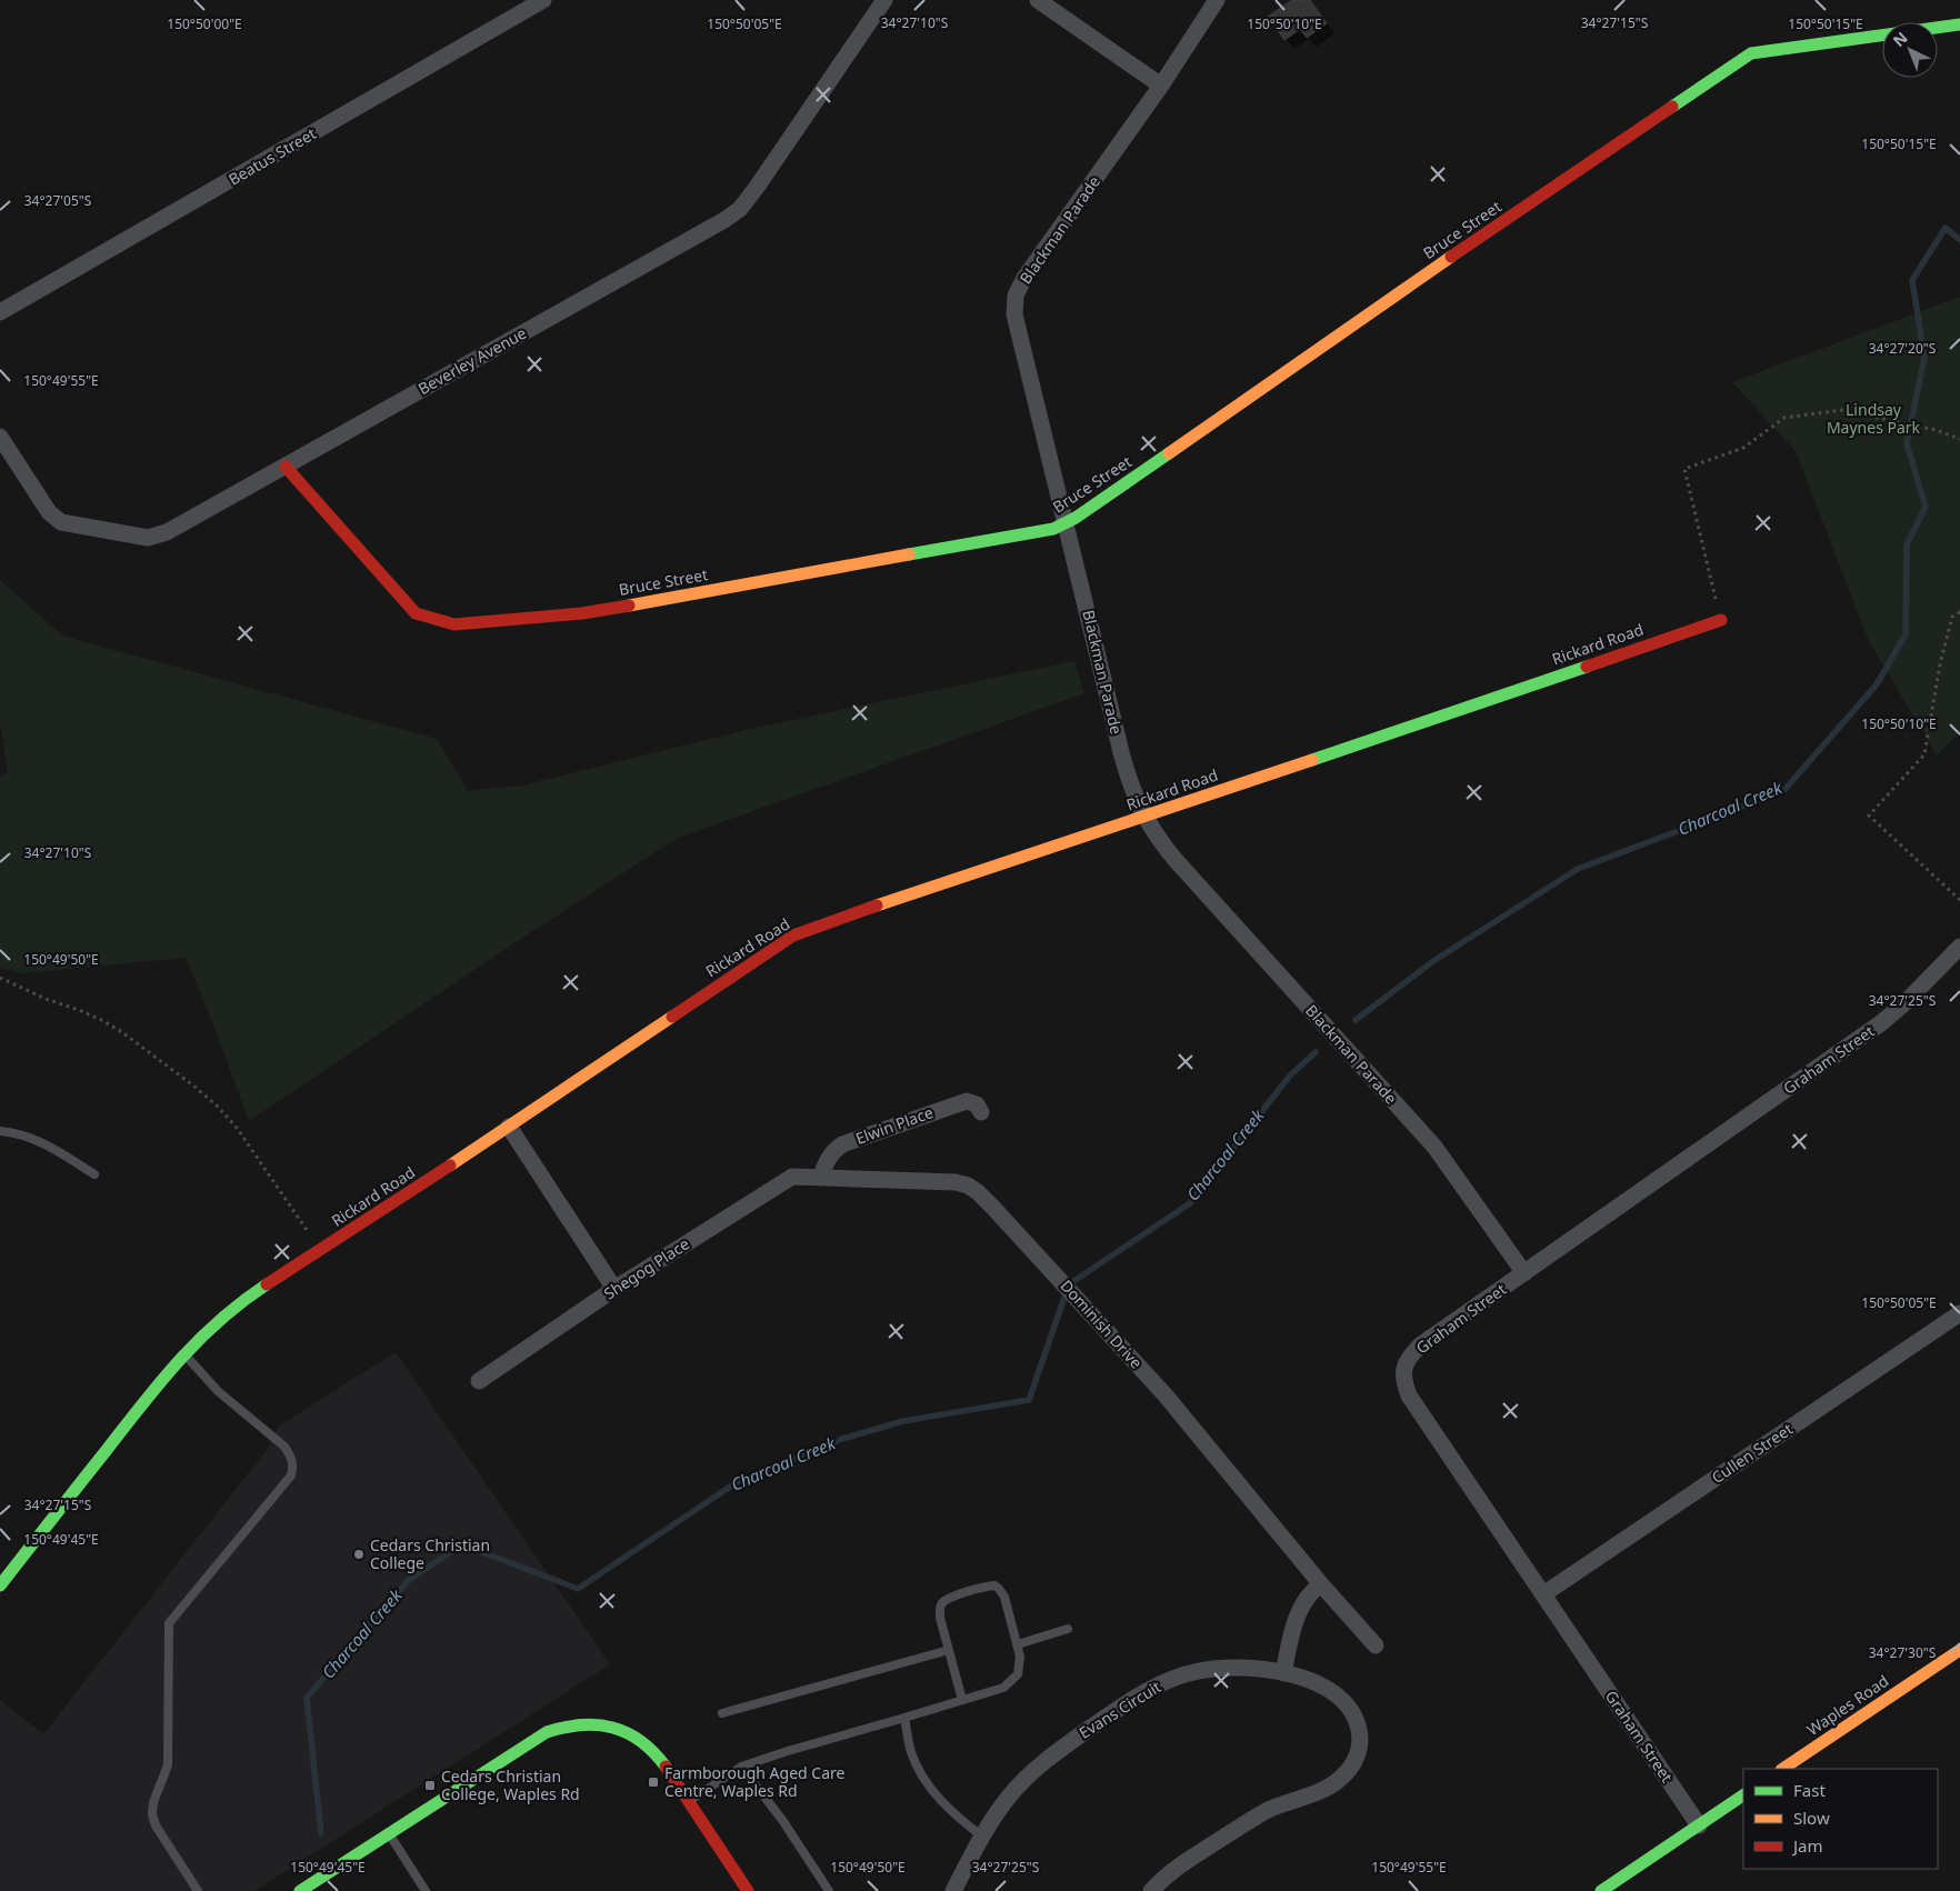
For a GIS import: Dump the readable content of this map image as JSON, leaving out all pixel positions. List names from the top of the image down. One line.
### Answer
{"streets":{"street":["Beatus Street","Blackman Parade","Bruce Street","Beverley Avenue","Rickard Road","Graham Street","Elwin Place","Shegog Place","Dominish Drive","Cullen Street","Waples Road","Evans Circuit"]},"crossings":[["Blackman Parade","Bruce Street"],["Blackman Parade","Rickard Road"],["Blackman Parade","Graham Street"],["Bruce Street","Beverley Avenue"],["Graham Street","Cullen Street"],["Elwin Place","Shegog Place"],["Elwin Place","Dominish Drive"],["Shegog Place","Dominish Drive"]],"water":["Charcoal Creek"],"parks":["Lindsay Maynes Park"],"places":{"other":["Cedars Christian College"],"transit":["Farmborough Aged Care Centre, Waples Rd","Cedars Christian College, Waples Rd"]},"legend":["Fast","Slow","Jam"],"north":"top left","coordinates":["34°27'10\"S","34°27'15\"S","150°50'00\"E","150°50'05\"E","150°50'10\"E","150°50'15\"E","34°27'05\"S","34°27'20\"S","150°49'55\"E","150°49'50\"E","34°27'25\"S","150°49'45\"E","34°27'30\"S"]}
